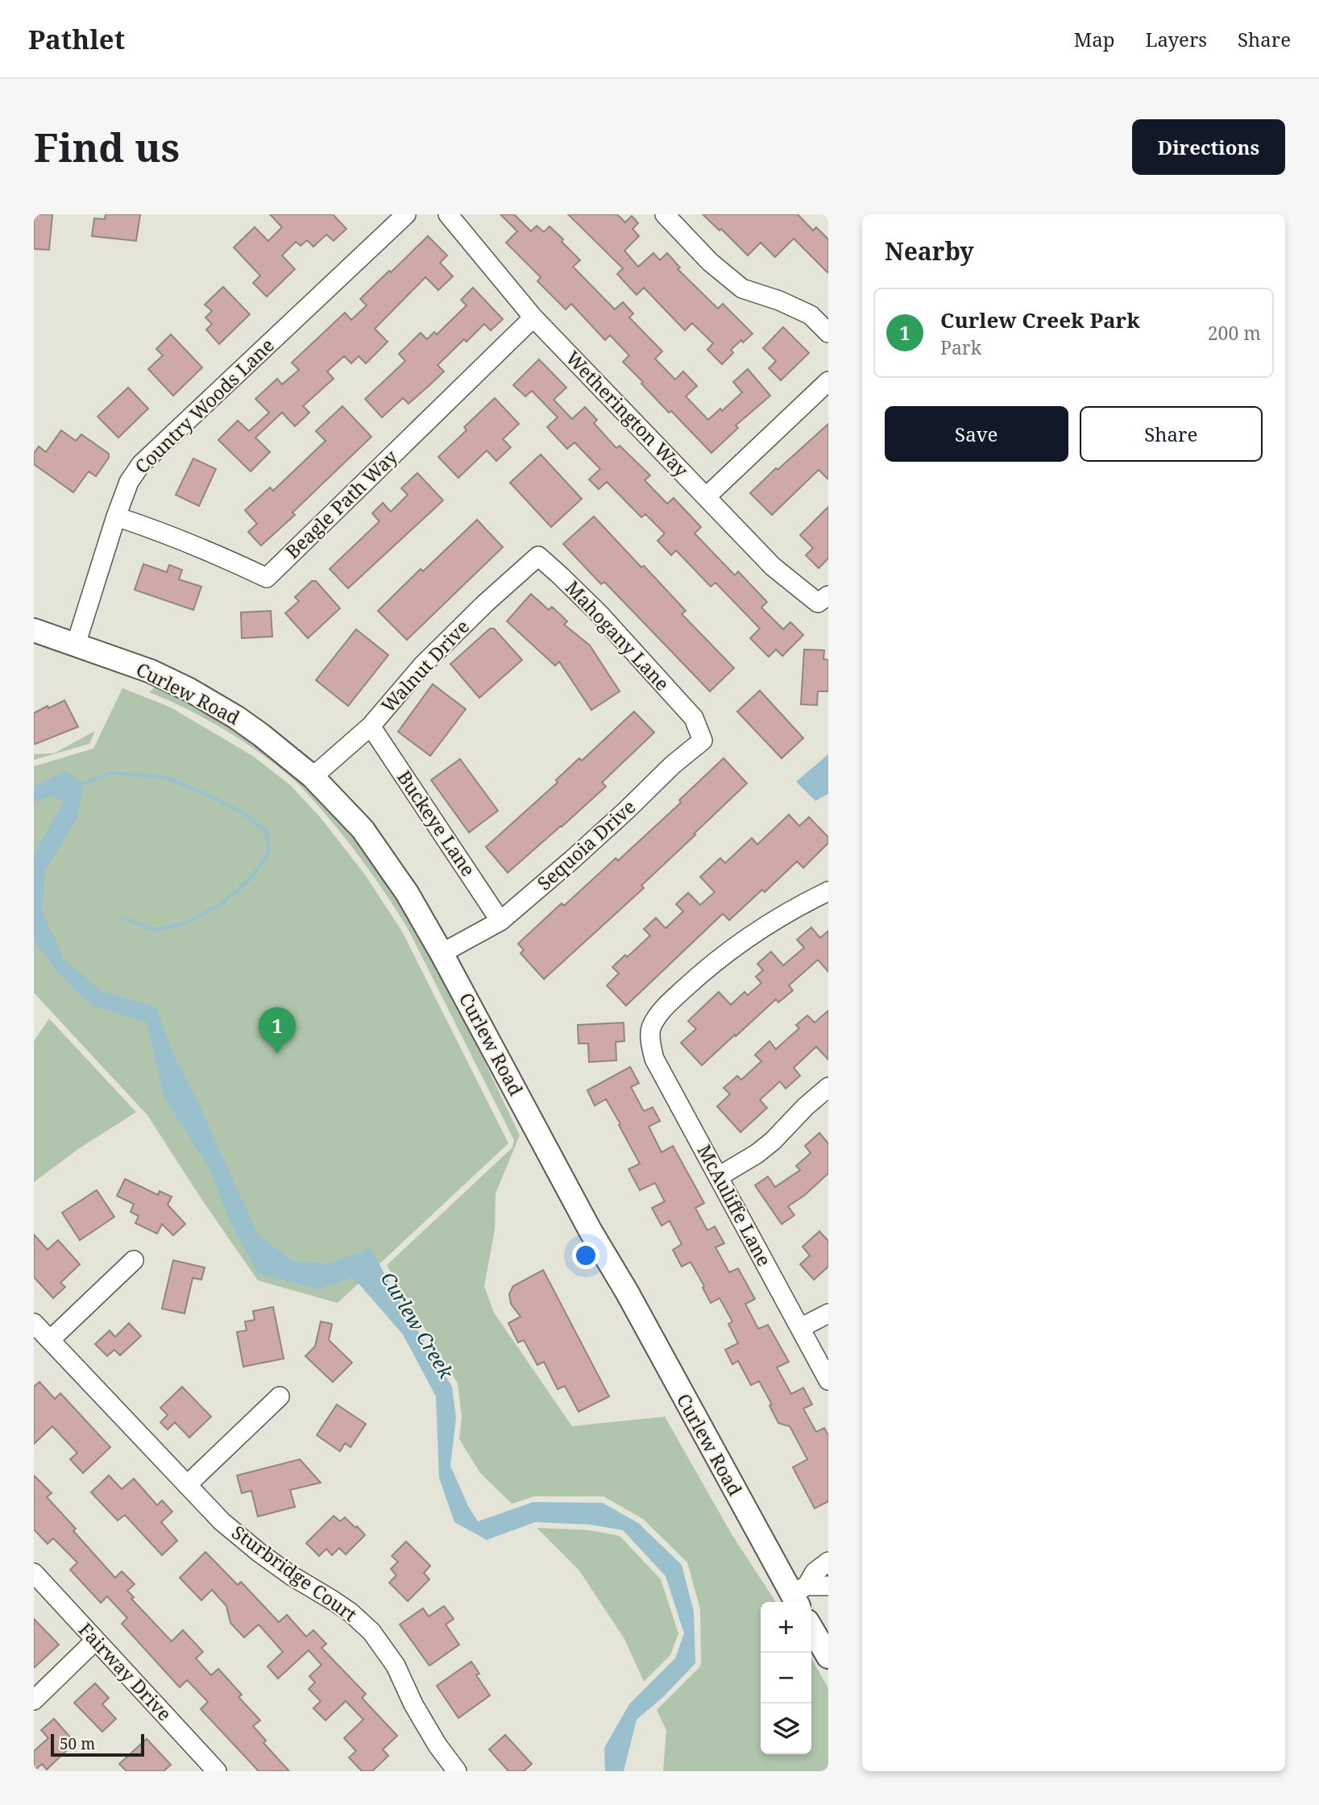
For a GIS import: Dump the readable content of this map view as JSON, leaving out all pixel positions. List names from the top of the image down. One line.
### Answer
{"streets":{"main road":["Curlew Road"],"street":["Country Woods Lane","Wetherington Way","Beagle Path Way","Mahogany Lane","Walnut Drive","Buckeye Lane","Sequoia Drive","McAuliffe Lane","Sturbridge Court","Fairway Drive"]},"crossings":[["Country Woods Lane","Beagle Path Way"],["Country Woods Lane","Curlew Road"],["Wetherington Way","Beagle Path Way"],["Mahogany Lane","Walnut Drive"],["Mahogany Lane","Sequoia Drive"],["Walnut Drive","Curlew Road"],["Walnut Drive","Buckeye Lane"],["Curlew Road","Sequoia Drive"],["Buckeye Lane","Sequoia Drive"]],"water":["Curlew Creek"],"scale_bar":"50 m","page":{"header":"Pathlet","nav":["Map","Layers","Share"],"buttons":["Directions",["Save","Share"]],"title":"Find us","heading":"Nearby","list":[{"mark":"1","name":"Curlew Creek Park","note":"Park","value":"200 m"}],"pins":"1","map_buttons":["+","−"],"scale":"50 m"}}
